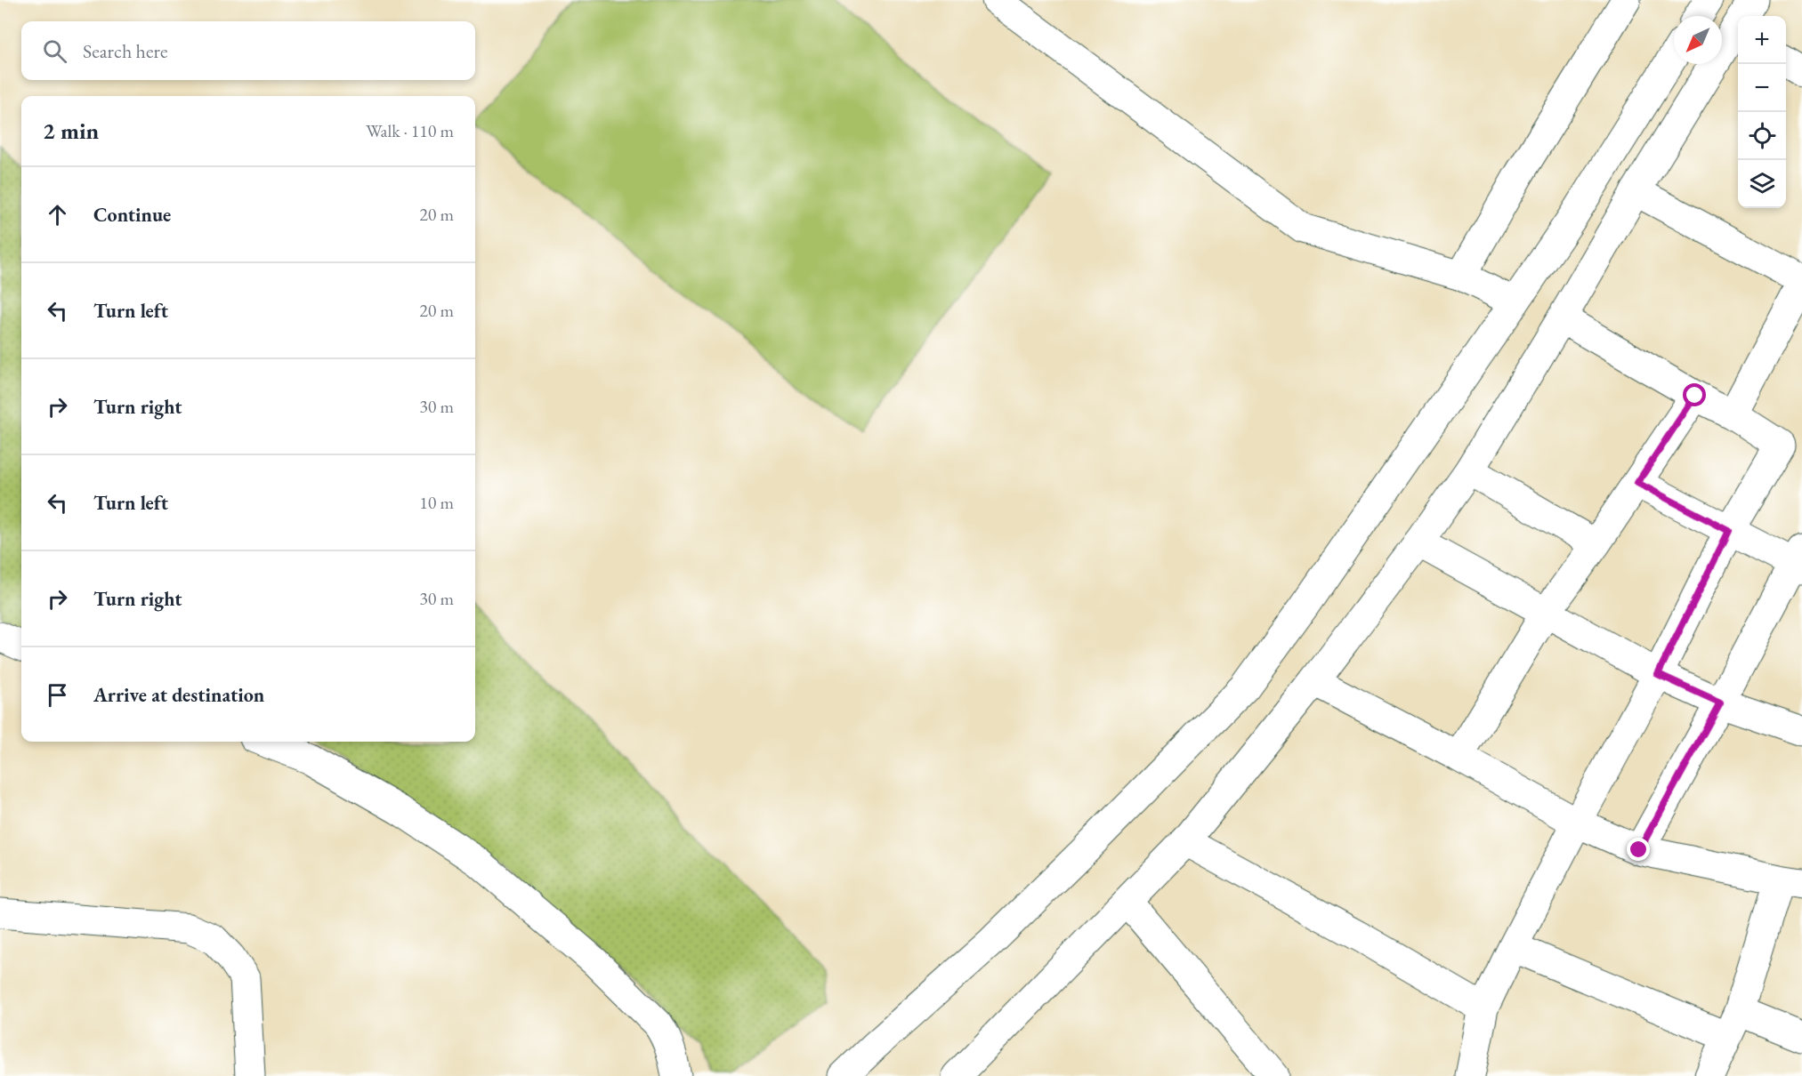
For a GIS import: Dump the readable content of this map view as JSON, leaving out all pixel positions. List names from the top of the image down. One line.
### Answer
{"north":"bottom left","page":{"map_buttons":["+","−"],"search":"Search here","heading":["2 min","Walk · 110 m"],"list":[["Continue","20 m"],["Turn left","20 m"],["Turn right","30 m"],["Turn left","10 m"],["Turn right","30 m"],"Arrive at destination"]}}
